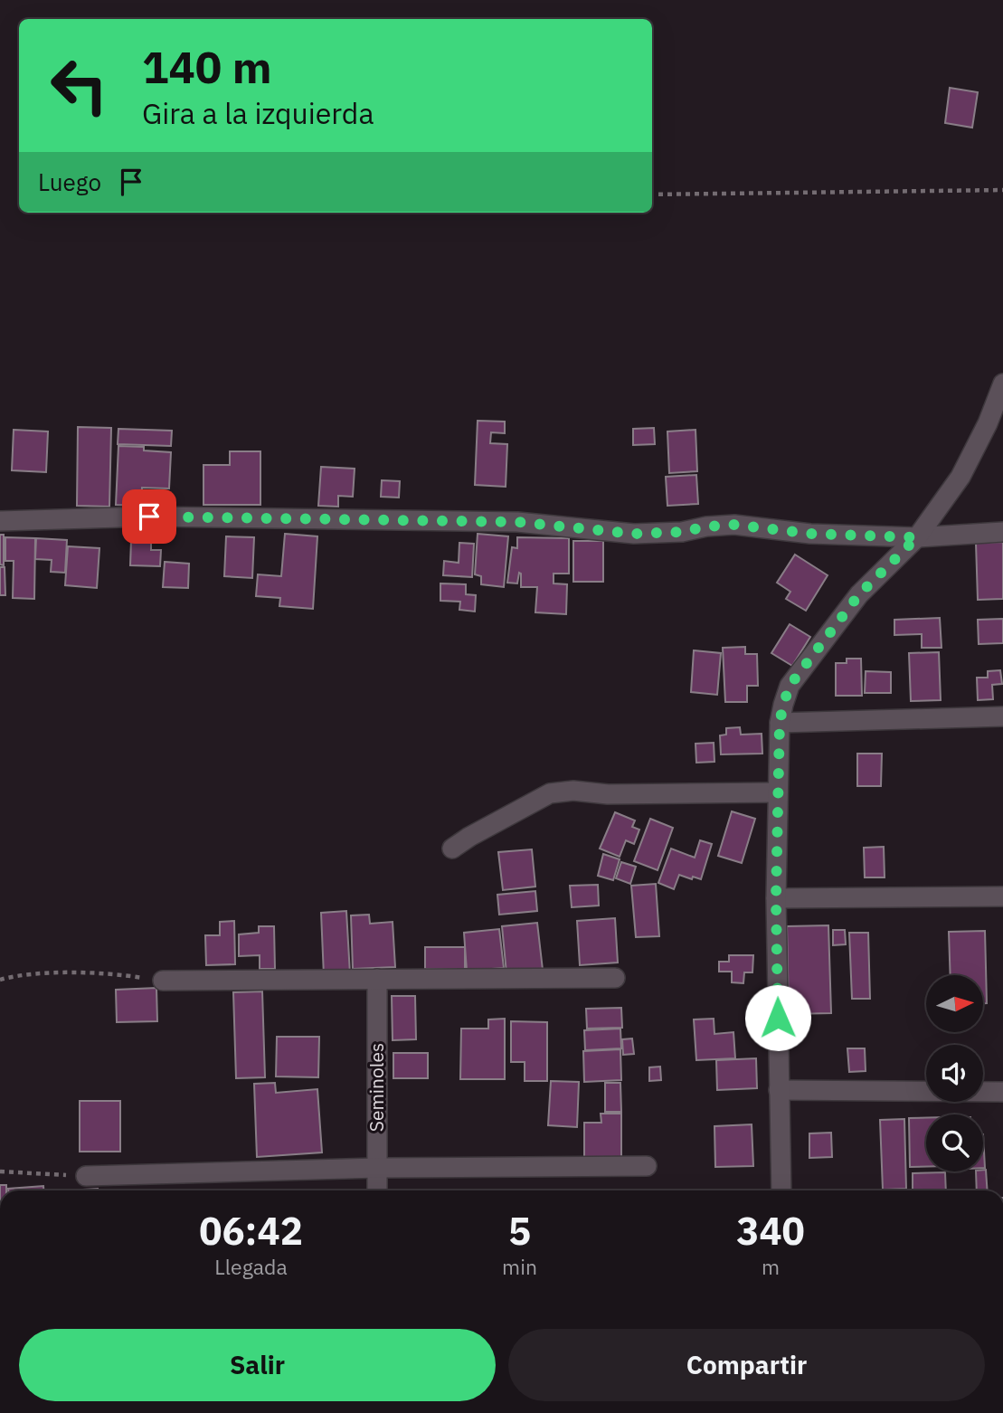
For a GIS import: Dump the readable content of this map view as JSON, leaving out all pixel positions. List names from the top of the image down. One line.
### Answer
{"streets":{"street":["Seminoles"]},"north":"right","page":{"turn":["140 m","Gira a la izquierda"],"then":"Luego","eta":["06:42","Llegada","5","min","340","m"],"buttons":["Salir","Compartir"]}}
